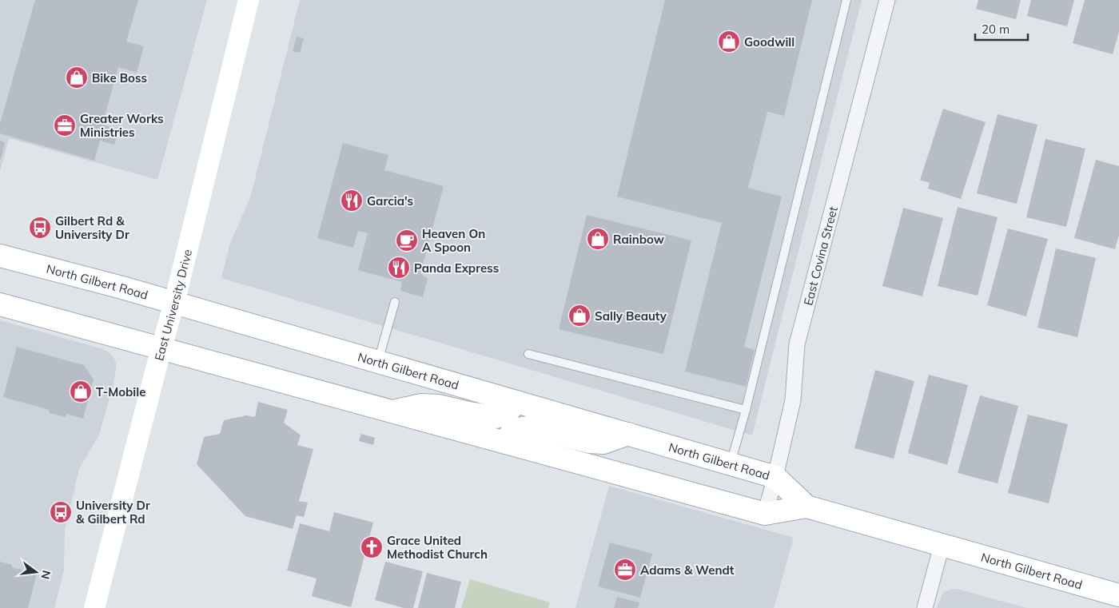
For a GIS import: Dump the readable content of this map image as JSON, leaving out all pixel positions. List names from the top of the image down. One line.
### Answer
{"streets":{"main road":["North Gilbert Road","East University Drive"],"street":["East Covina Street"]},"crossings":[["East Covina Street","North Gilbert Road"],["North Gilbert Road","East University Drive"]],"places":{"shop":["Goodwill","Bike Boss","Rainbow","Sally Beauty","T-Mobile"],"office":["Greater Works Ministries","Adams & Wendt"],"restaurant":["Garcia's","Panda Express"],"bus stop":["Gilbert Rd & University Dr","University Dr & Gilbert Rd"],"cafe":["Heaven On A Spoon"],"church":["Grace United Methodist Church"]},"scale_bar":"20 m","north":"right"}
